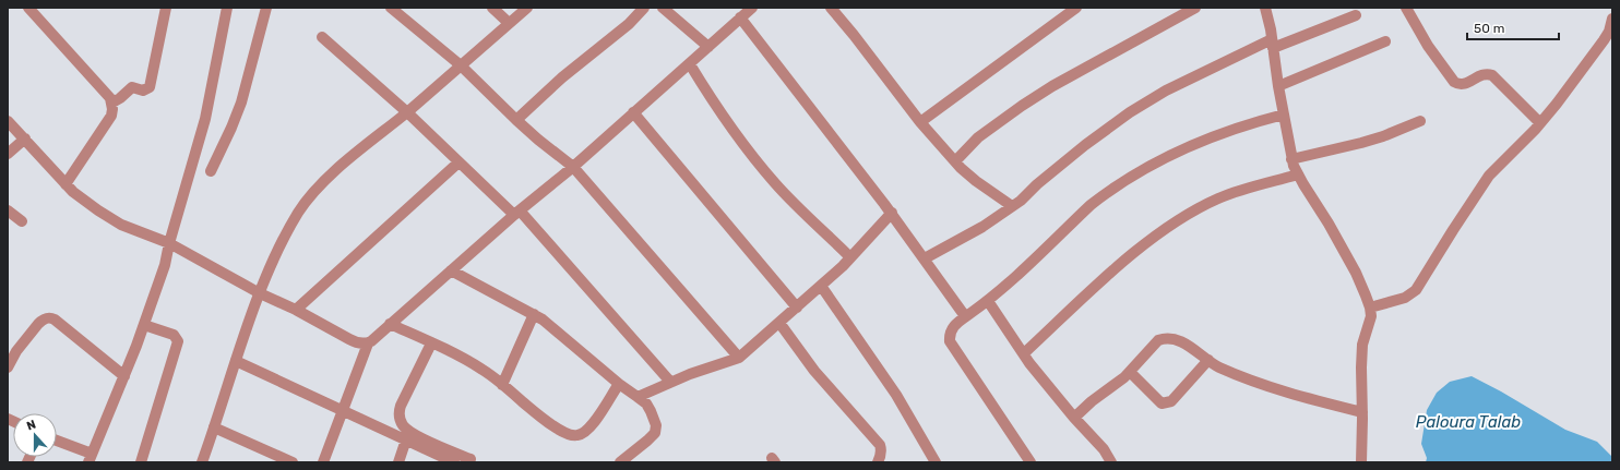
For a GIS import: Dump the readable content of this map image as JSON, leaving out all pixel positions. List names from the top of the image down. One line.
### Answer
{"water":["Paloura Talab"],"scale_bar":"50 m","north":"top"}
